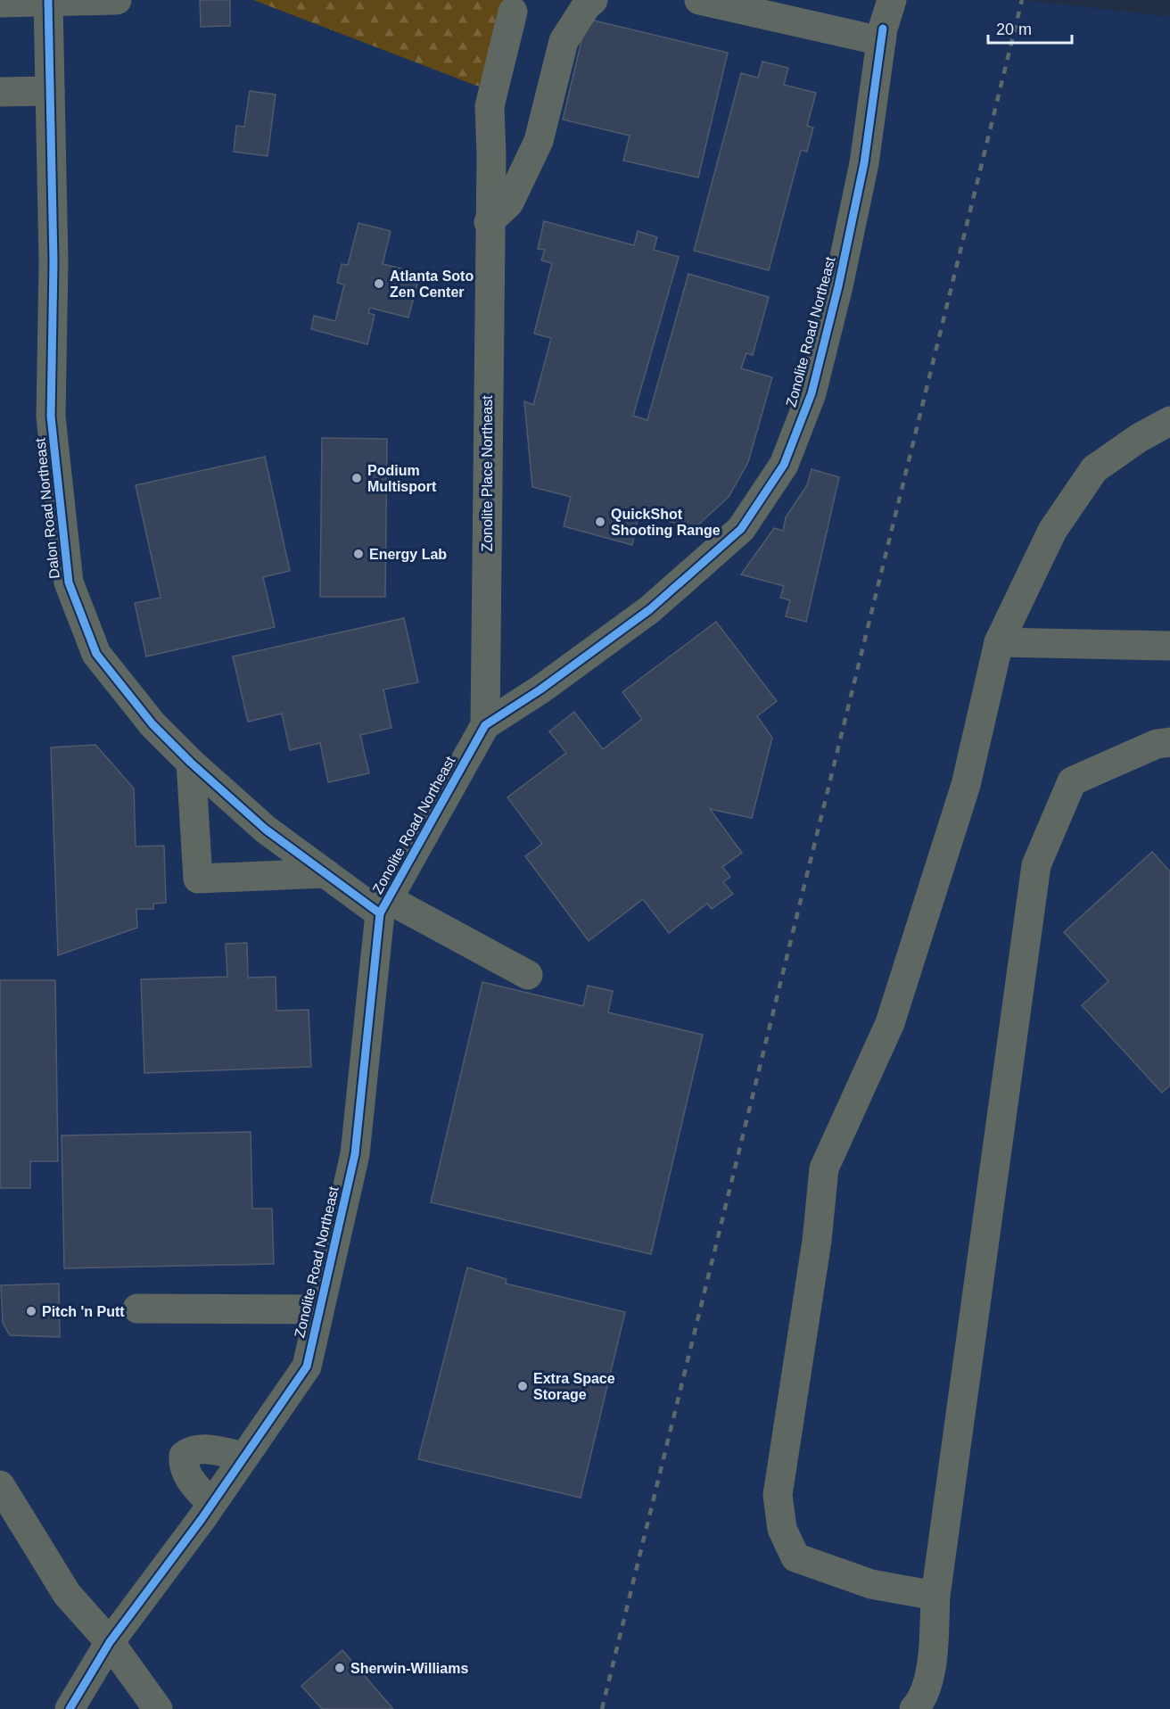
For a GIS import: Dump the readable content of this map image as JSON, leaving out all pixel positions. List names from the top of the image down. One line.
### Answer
{"streets":{"street":["Zonolite Road Northeast","Zonolite Place Northeast","Dalon Road Northeast"]},"crossings":[["Zonolite Road Northeast","Zonolite Place Northeast"],["Zonolite Road Northeast","Dalon Road Northeast"]],"places":["Atlanta Soto Zen Center","Podium Multisport","QuickShot Shooting Range","Energy Lab","Pitch 'n Putt","Extra Space Storage","Sherwin-Williams"],"scale_bar":"20 m"}
